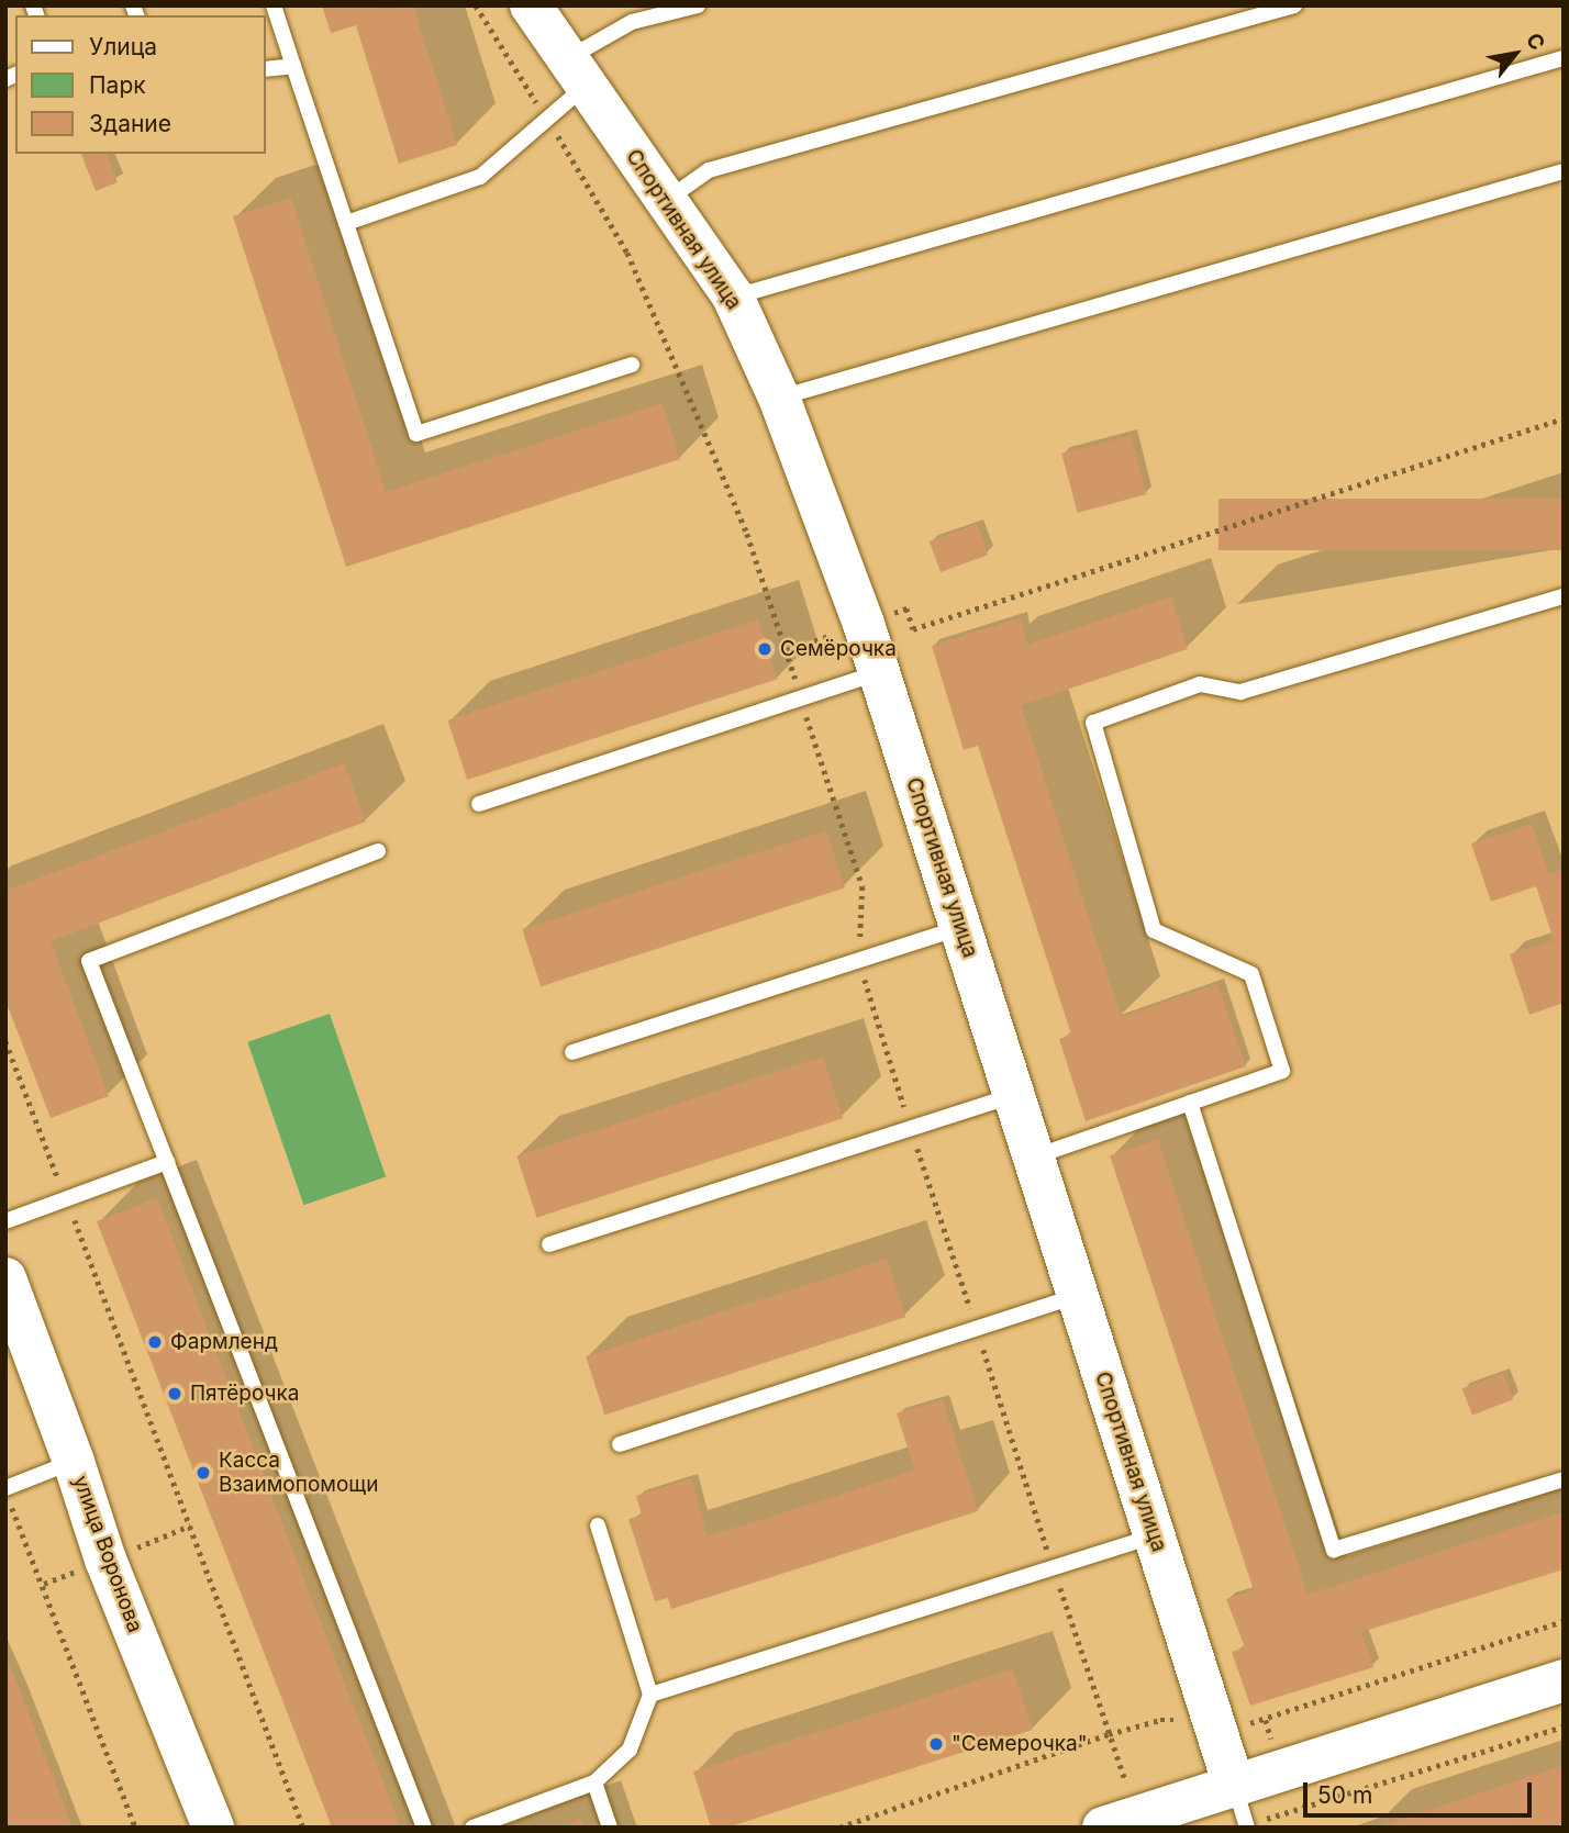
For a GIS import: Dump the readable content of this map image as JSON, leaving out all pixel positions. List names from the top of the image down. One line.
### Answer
{"streets":{"street":["Спортивная улица","улица Воронова"]},"places":["Семёрочка","Фармленд","Пятёрочка","Касса Взаимопомощи","\"Семерочка\""],"legend":["Улица","Парк","Здание"],"scale_bar":"50 m","north":"top right"}
